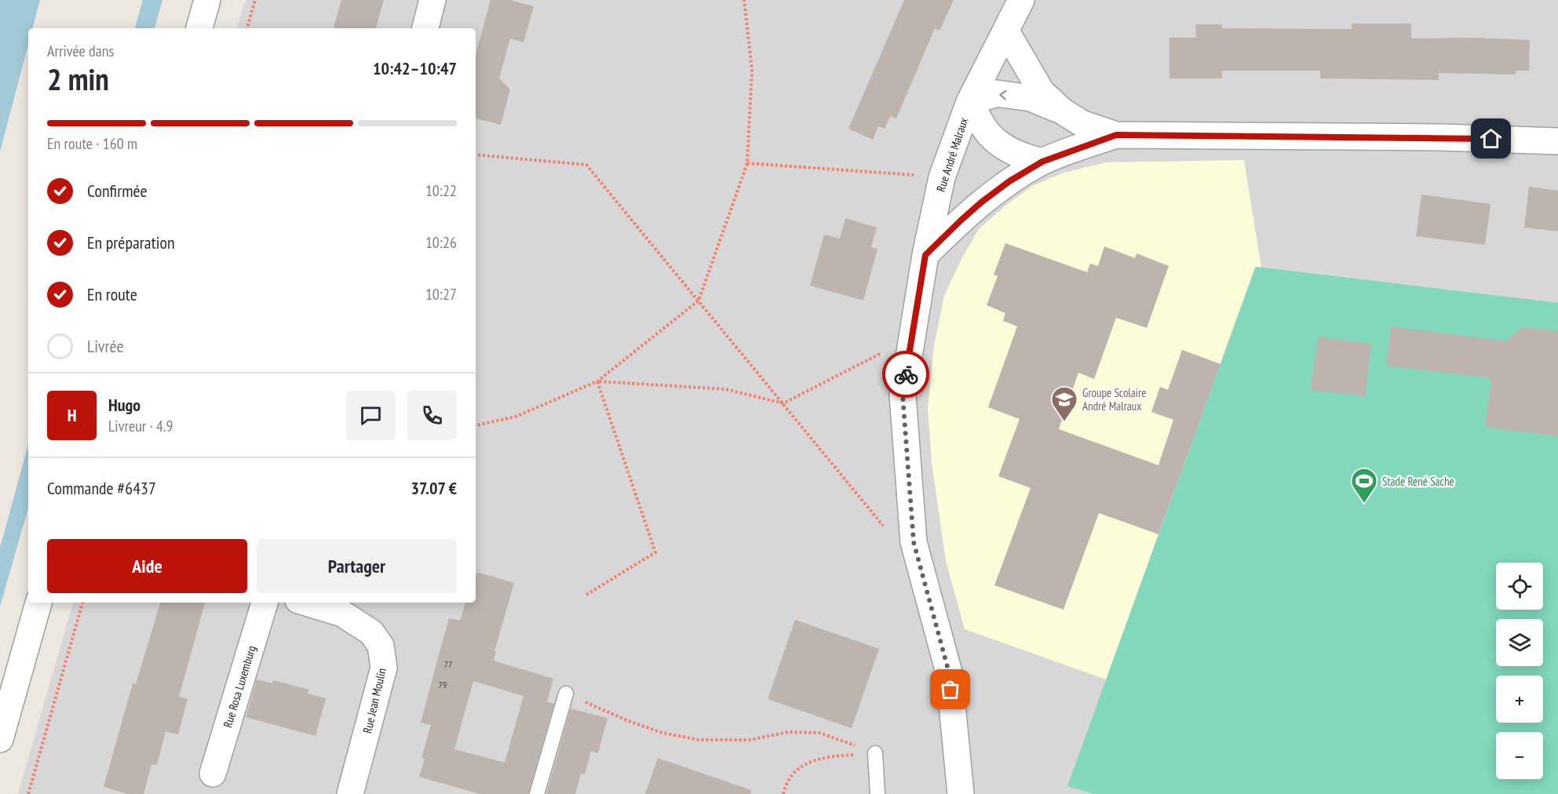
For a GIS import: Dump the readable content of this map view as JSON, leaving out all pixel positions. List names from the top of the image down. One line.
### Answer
{"streets":{"street":["Rue André Malraux","Rue Rosa Luxemburg","Rue Jean Moulin"]},"places":{"school or university":["Groupe Scolaire André Malraux"],"sports":["Stade René Sache"]},"house_numbers":["77","79"],"page":{"heading":["2 min","Arrivée dans","10:42–10:47"],"panel":["Hugo","Livreur · 4.9","Commande #6437","37.07 €"],"bar":"En route · 160 m","list":[["Confirmée","10:22"],["En préparation","10:26"],["En route","10:27"],"Livrée"],"round":"H","buttons":["Aide","Partager"],"map_buttons":["+","−"]}}
